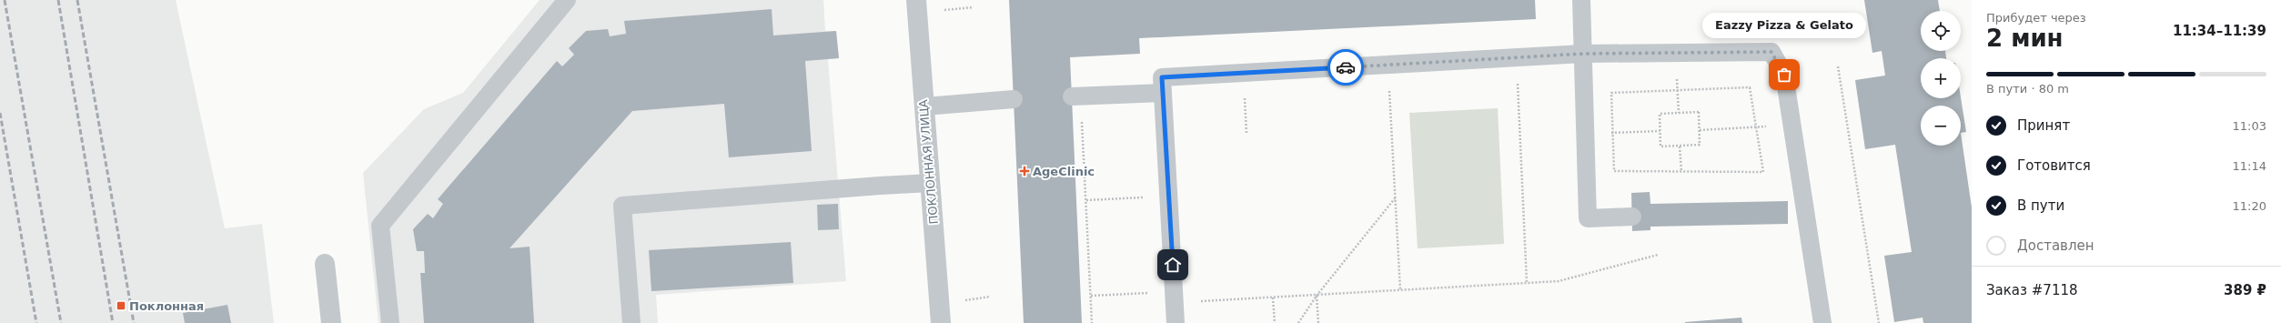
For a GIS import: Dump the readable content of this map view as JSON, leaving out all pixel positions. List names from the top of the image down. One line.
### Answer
{"streets":{"street":["ПОКЛОННАЯ УЛИЦА"]},"places":{"other":["Eazzy Pizza & Gelato"],"health":["AgeClinic"],"transit":["Поклонная"]},"page":{"heading":["2 мин","Прибудет через","11:34–11:39"],"panel":["Заказ #7118","389 ₽"],"map_buttons":["+","−"],"bubble":"Eazzy Pizza & Gelato","bar":"В пути · 80 m","list":[["Принят","11:03"],["Готовится","11:14"],["В пути","11:20"],"Доставлен"]}}
